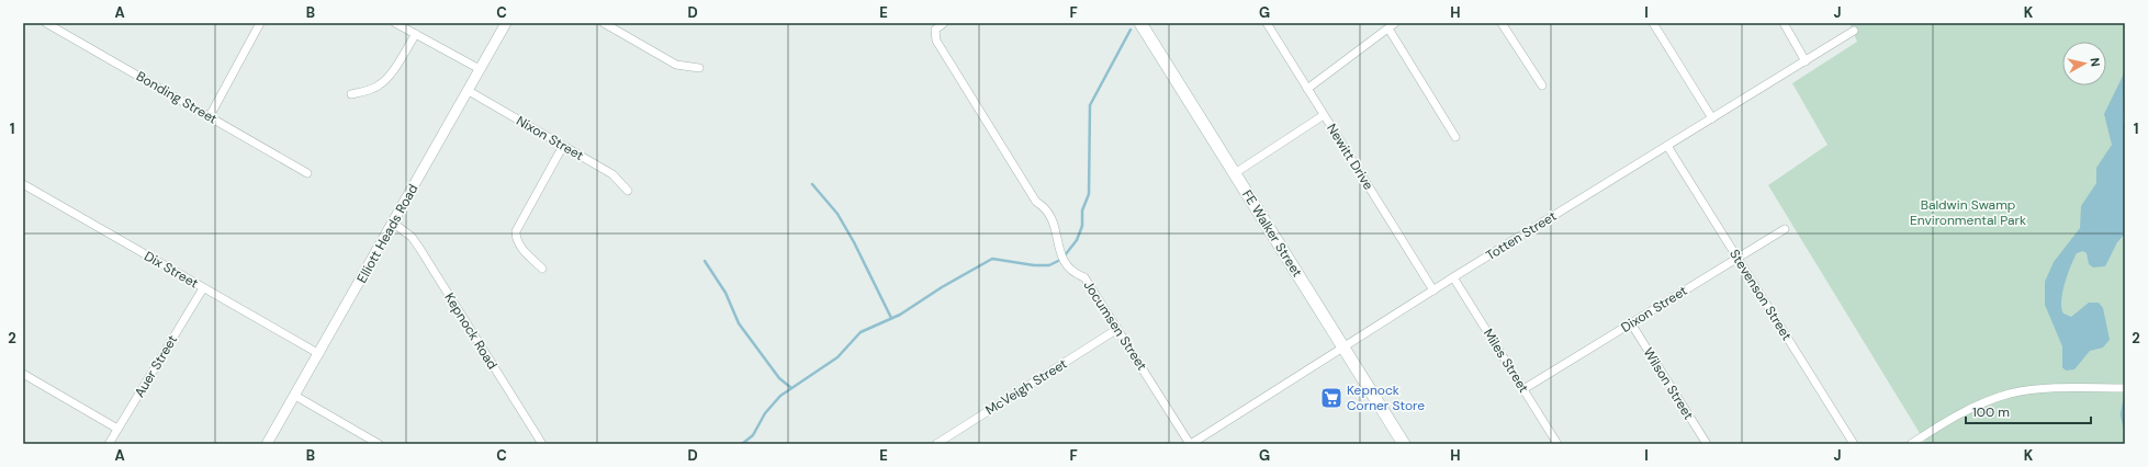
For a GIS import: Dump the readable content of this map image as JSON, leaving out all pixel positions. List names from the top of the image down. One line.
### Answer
{"streets":{"main road":["FE Walker Street"],"street":["Bonding Street","Nixon Street","Newitt Drive","Elliott Heads Road","Totten Street","Dix Street","Stevenson Street","Dixon Street","Jocumsen Street","Kepnock Road","Miles Street","Auer Street","Wilson Street","McVeigh Street"]},"crossings":[["Nixon Street","Elliott Heads Road"],["Newitt Drive","Totten Street"],["Elliott Heads Road","Dix Street"],["Elliott Heads Road","Kepnock Road"],["FE Walker Street","Totten Street"],["Totten Street","Stevenson Street"],["Totten Street","Jocumsen Street"],["Totten Street","Miles Street"],["Dix Street","Auer Street"],["Stevenson Street","Dixon Street"],["Dixon Street","Miles Street"],["Dixon Street","Wilson Street"],["Jocumsen Street","McVeigh Street"]],"parks":["Baldwin Swamp Environmental Park"],"places":{"supermarket":["Kepnock Corner Store"]},"scale_bar":"100 m","north":"right","grid":{"columns":["A","B","C","D","E","F","G","H","I","J","K"],"rows":["1","2"]}}
